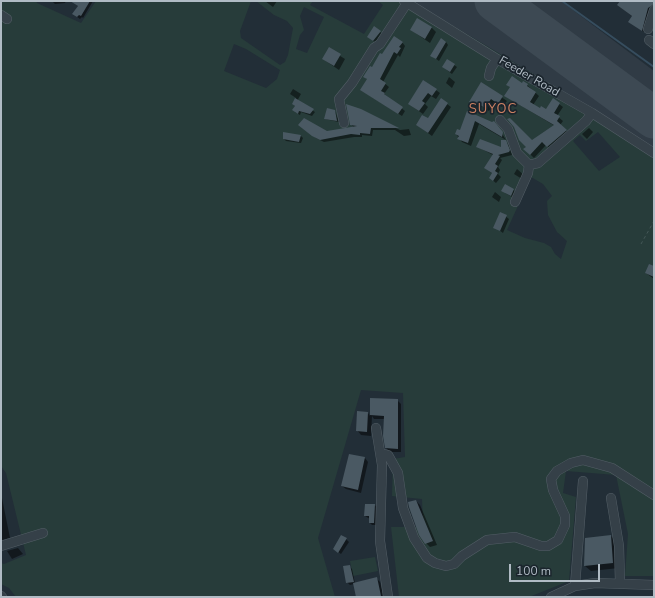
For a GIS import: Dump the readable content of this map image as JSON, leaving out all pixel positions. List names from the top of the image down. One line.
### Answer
{"streets":{"street":["Feeder Road"]},"districts":["SUYOC"],"scale_bar":"100 m"}
